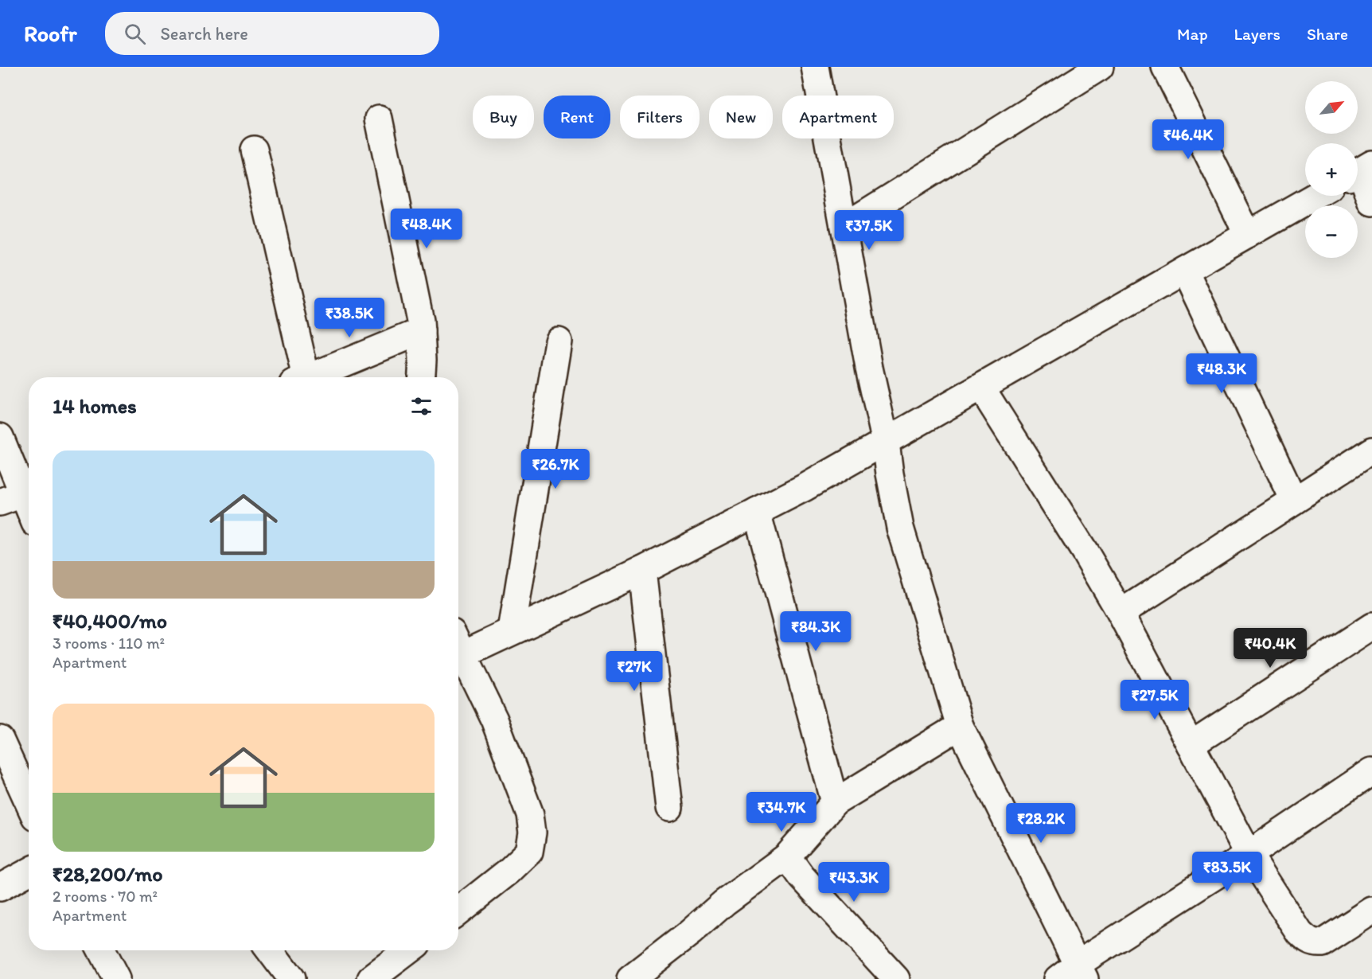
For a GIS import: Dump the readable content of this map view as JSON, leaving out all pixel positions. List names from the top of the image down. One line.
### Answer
{"north":"top right","page":{"header":"Roofr","search":"Search here","nav":["Map","Layers","Share"],"map_buttons":["+","−"],"chip":["Buy","Rent","Filters","New","Apartment"],"price":["₹46.4K","₹48.4K","₹37.5K","₹38.5K","₹48.3K","₹26.7K","₹84.3K","₹40.4K","₹27K","₹27.5K","₹34.7K","₹28.2K","₹83.5K","₹43.3K"],"heading":"14 homes","list":[{"name":"₹40,400/mo","note":"3 rooms · 110 m² · Apartment"},{"name":"₹28,200/mo","note":"2 rooms · 70 m² · Apartment"}]}}
